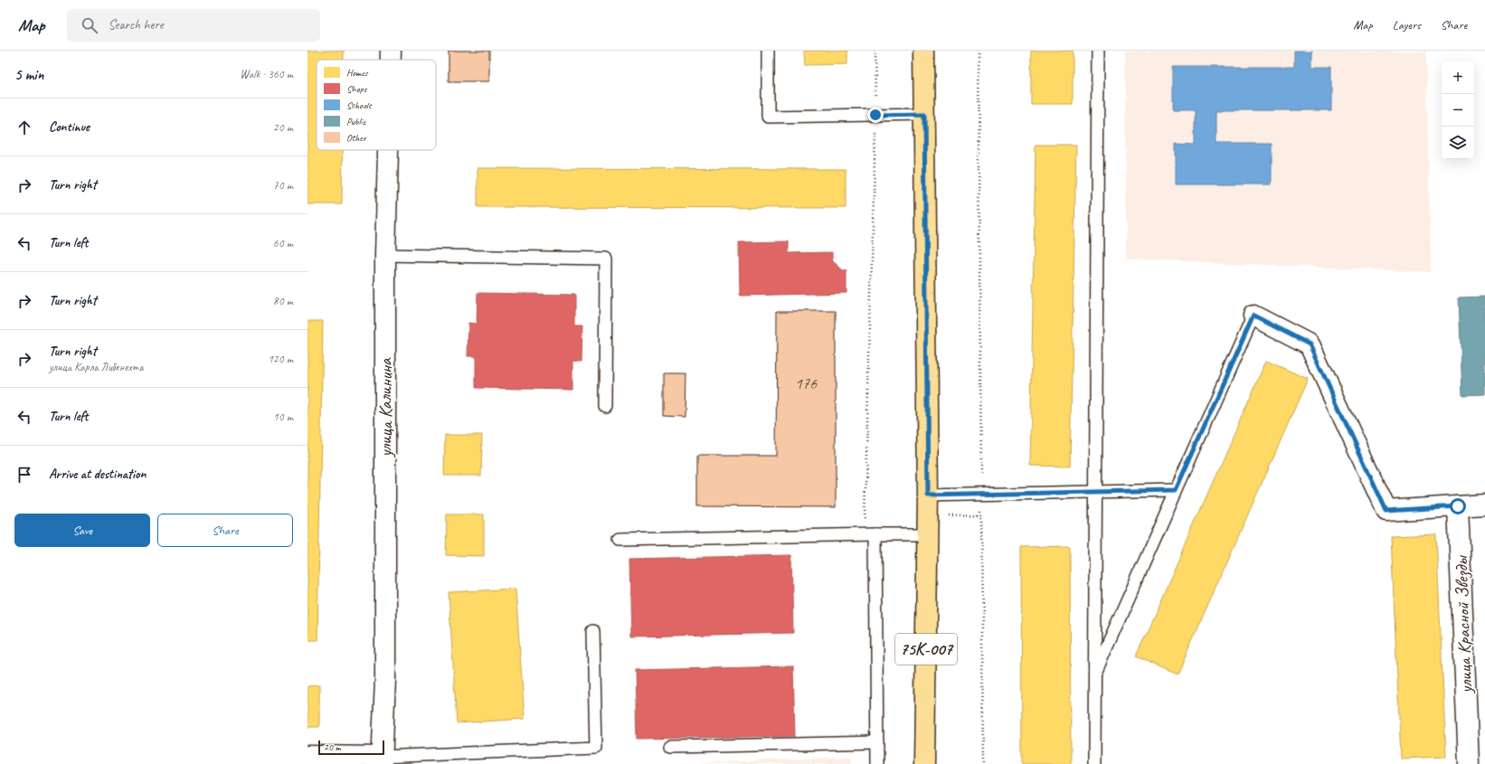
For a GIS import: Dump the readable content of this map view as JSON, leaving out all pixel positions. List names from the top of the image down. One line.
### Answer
{"streets":{"main road":["75К-007"],"street":["улица Калинина","улица Красной Звезды"]},"house_numbers":["176"],"legend":["Homes","Shops","Schools","Public","Other"],"scale_bar":"20 m","page":{"header":"Map","search":"Search here","nav":["Map","Layers","Share"],"heading":["5 min","Walk · 360 m"],"map_buttons":["+","−"],"list":[["Continue","20 m"],["Turn right","70 m"],["Turn left","60 m"],["Turn right","80 m"],["Turn right","улица Карла Либкнехта","120 m"],["Turn left","10 m"],"Arrive at destination"],"buttons":["Save","Share"],"scale":"20 m"}}
